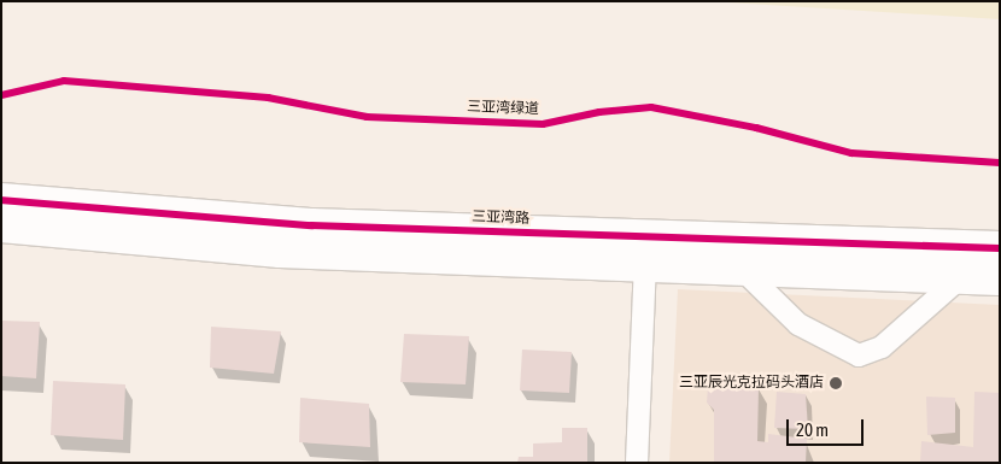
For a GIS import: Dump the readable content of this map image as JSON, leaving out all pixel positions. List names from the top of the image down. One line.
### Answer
{"streets":{"main road":["三亚湾路"],"cycle path":["三亚湾绿道"]},"places":["三亚辰光克拉码头酒店"],"scale_bar":"20 m"}
